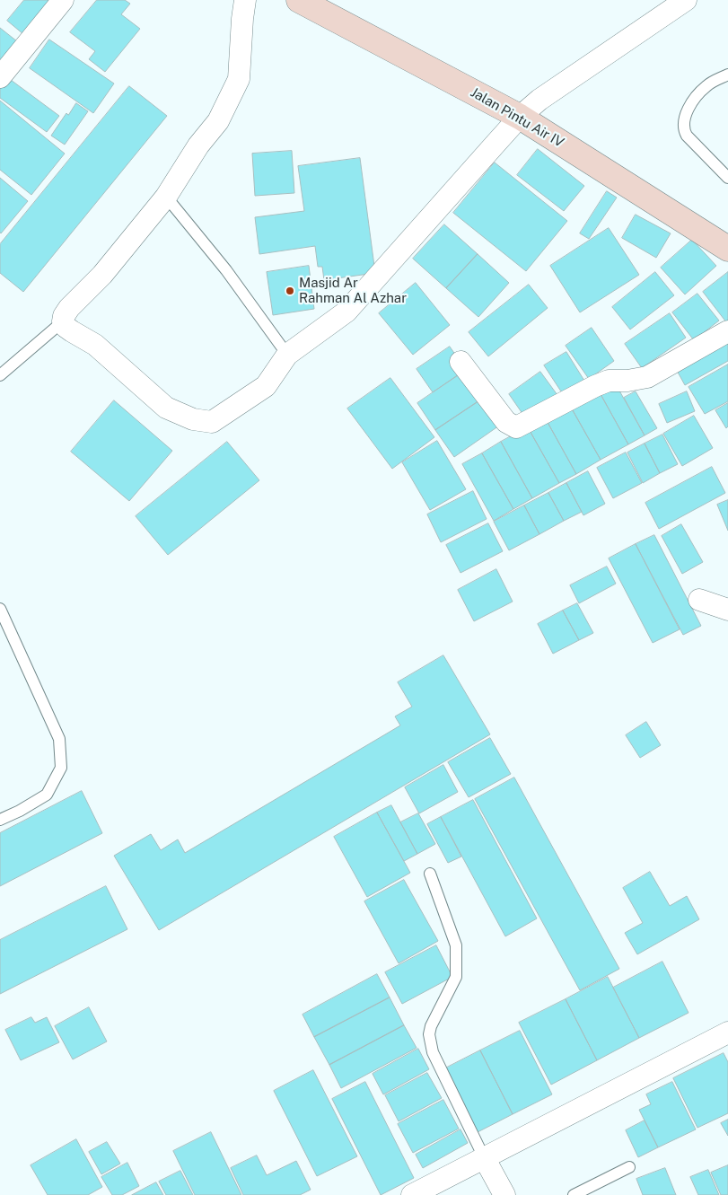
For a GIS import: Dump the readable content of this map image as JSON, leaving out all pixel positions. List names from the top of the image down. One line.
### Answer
{"streets":{"main road":["Jalan Pintu Air IV"]},"places":["Masjid Ar Rahman Al Azhar"]}
